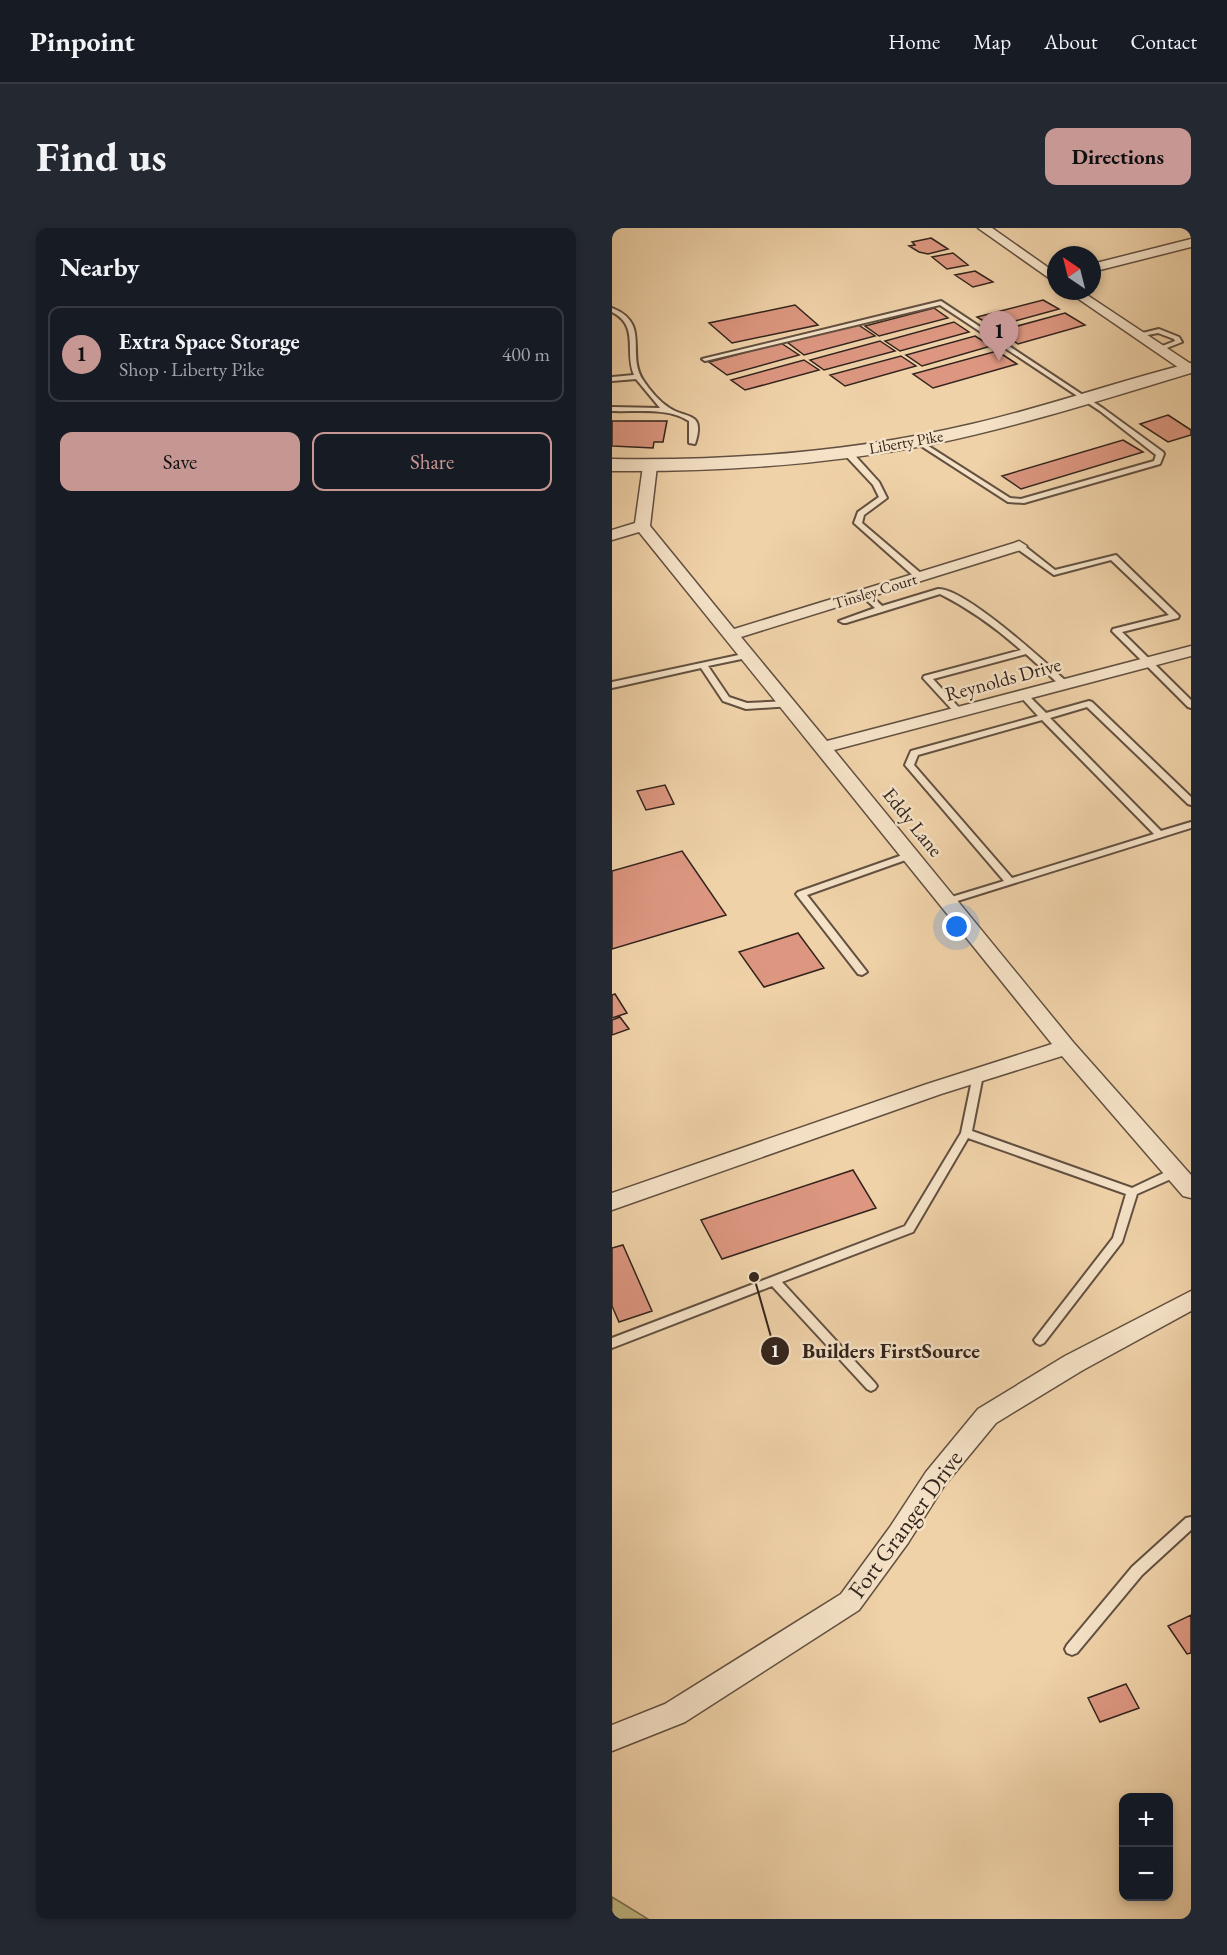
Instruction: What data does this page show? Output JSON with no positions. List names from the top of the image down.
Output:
{
  "streets": {
    "street": [
      "Liberty Pike",
      "Tinsley Court",
      "Reynolds Drive",
      "Eddy Lane",
      "Fort Granger Drive"
    ]
  },
  "crossings": [
    ["Tinsley Court", "Eddy Lane"],
    ["Reynolds Drive", "Eddy Lane"]
  ],
  "places": ["Builders FirstSource"],
  "north": "top left",
  "page": {
    "header": "Pinpoint",
    "nav": [
      "Home",
      "Map",
      "About",
      "Contact"
    ],
    "buttons": [
      "Directions",
      ["Save", "Share"]
    ],
    "title": "Find us",
    "heading": "Nearby",
    "list": [
      {
        "mark": "1",
        "name": "Extra Space Storage",
        "note": "Shop · Liberty Pike",
        "value": "400 m"
      }
    ],
    "pins": "1",
    "map_buttons": ["+", "−"]
  }
}
